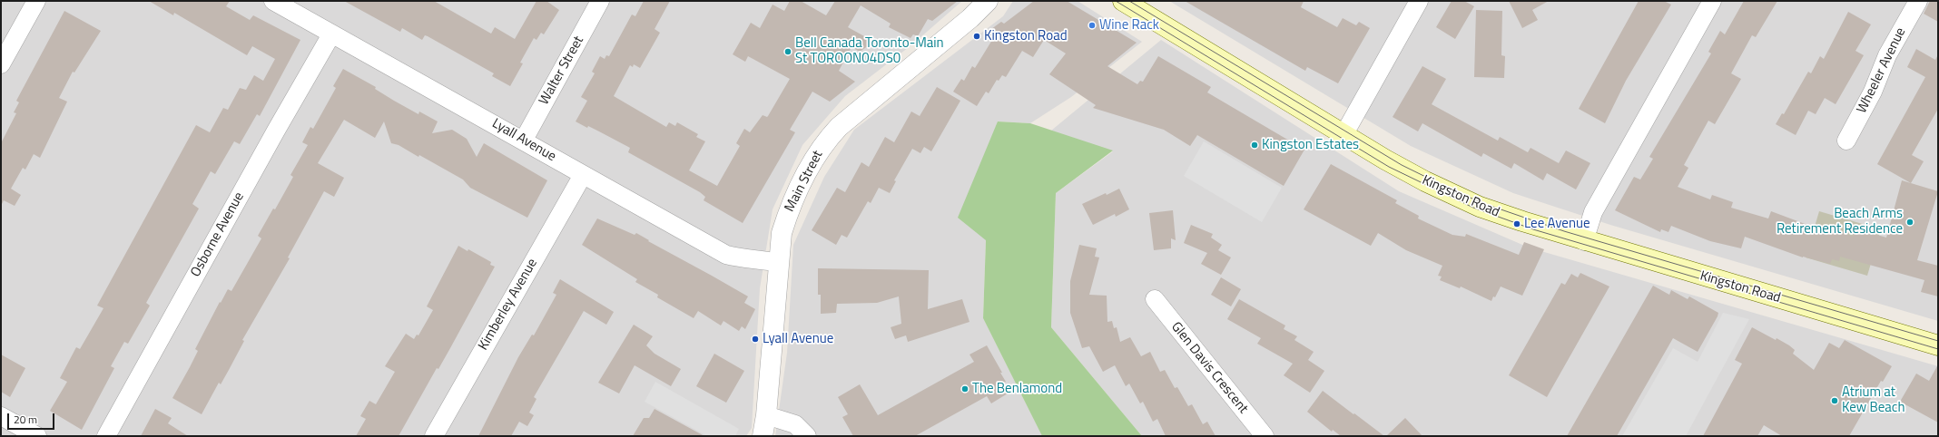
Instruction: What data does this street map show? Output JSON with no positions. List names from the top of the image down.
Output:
{
  "streets": {
    "main road": ["Kingston Road"],
    "street": [
      "Walter Street",
      "Wheeler Avenue",
      "Lyall Avenue",
      "Main Street",
      "Osborne Avenue",
      "Kimberley Avenue",
      "Glen Davis Crescent"
    ]
  },
  "crossings": [
    ["Walter Street", "Lyall Avenue"],
    ["Lyall Avenue", "Main Street"],
    ["Lyall Avenue", "Osborne Avenue"],
    ["Lyall Avenue", "Kimberley Avenue"]
  ],
  "places": [
    "Wine Rack",
    "Kingston Road",
    "Bell Canada Toronto-Main St TOROON04DS0",
    "Kingston Estates",
    "Beach Arms Retirement Residence",
    "Lee Avenue",
    "Lyall Avenue",
    "The Benlamond",
    "Atrium at Kew Beach"
  ],
  "scale_bar": "20 m"
}
